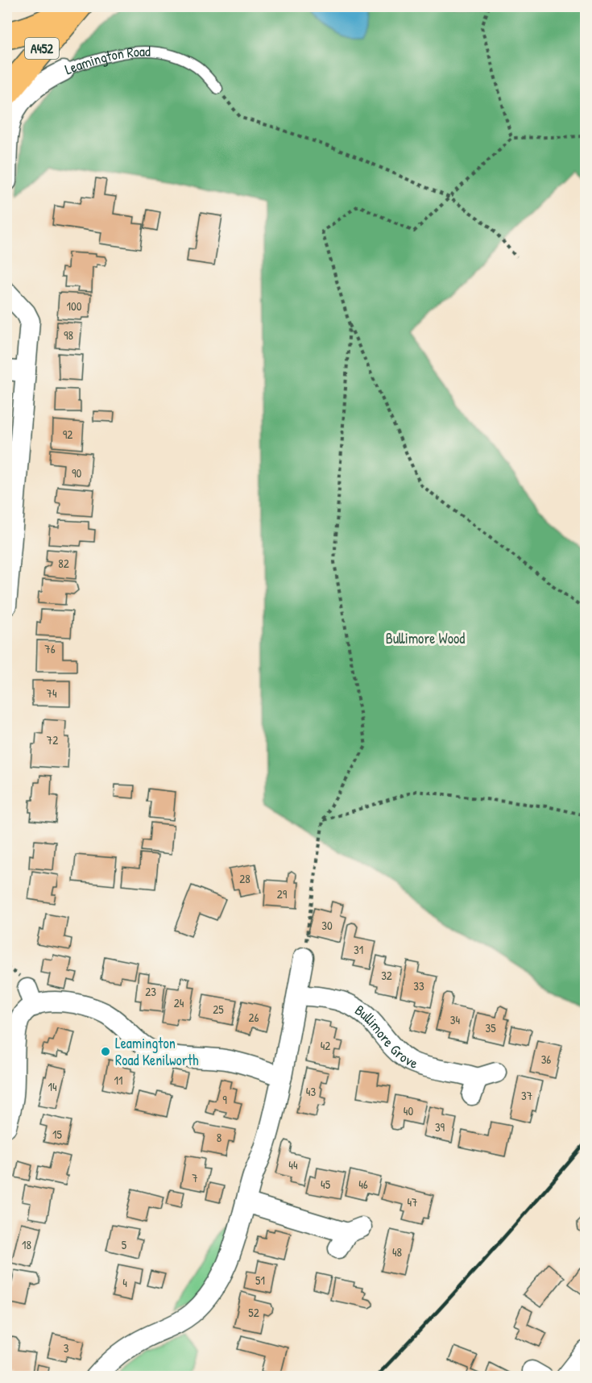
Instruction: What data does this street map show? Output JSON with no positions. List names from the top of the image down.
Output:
{
  "streets": {
    "main road": ["A452"],
    "street": ["Leamington Road", "Bullimore Grove"]
  },
  "parks": ["Bullimore Wood"],
  "places": ["Leamington Road Kenilworth"],
  "house_numbers": [
    "100",
    "98",
    "92",
    "90",
    "82",
    "76",
    "74",
    "72",
    "28",
    "29",
    "30",
    "31",
    "32",
    "33",
    "23",
    "24",
    "25",
    "26",
    "34",
    "35",
    "42",
    "36",
    "11",
    "14",
    "43",
    "37",
    "9",
    "40",
    "39",
    "15",
    "8",
    "44",
    "7",
    "45",
    "46",
    "47",
    "18",
    "5",
    "48",
    "51",
    "4",
    "52",
    "3"
  ]
}
